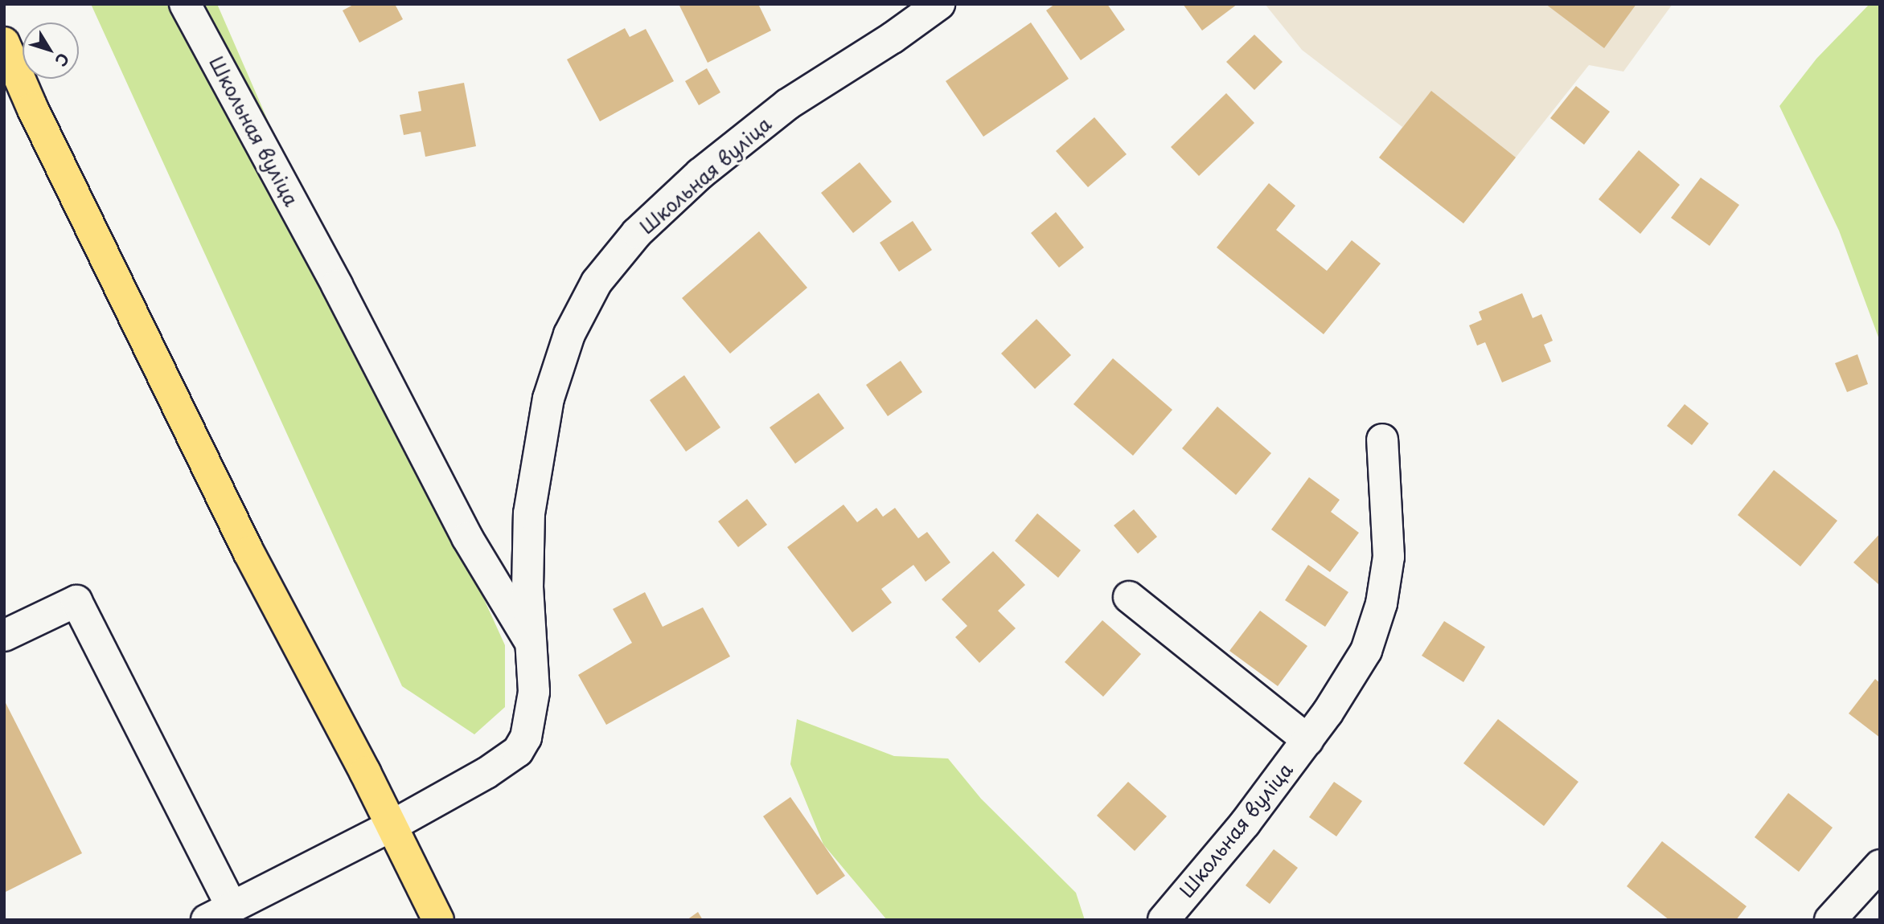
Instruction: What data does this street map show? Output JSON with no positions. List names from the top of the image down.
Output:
{
  "streets": {
    "street": ["Школьная вуліца"]
  },
  "north": "bottom right"
}
